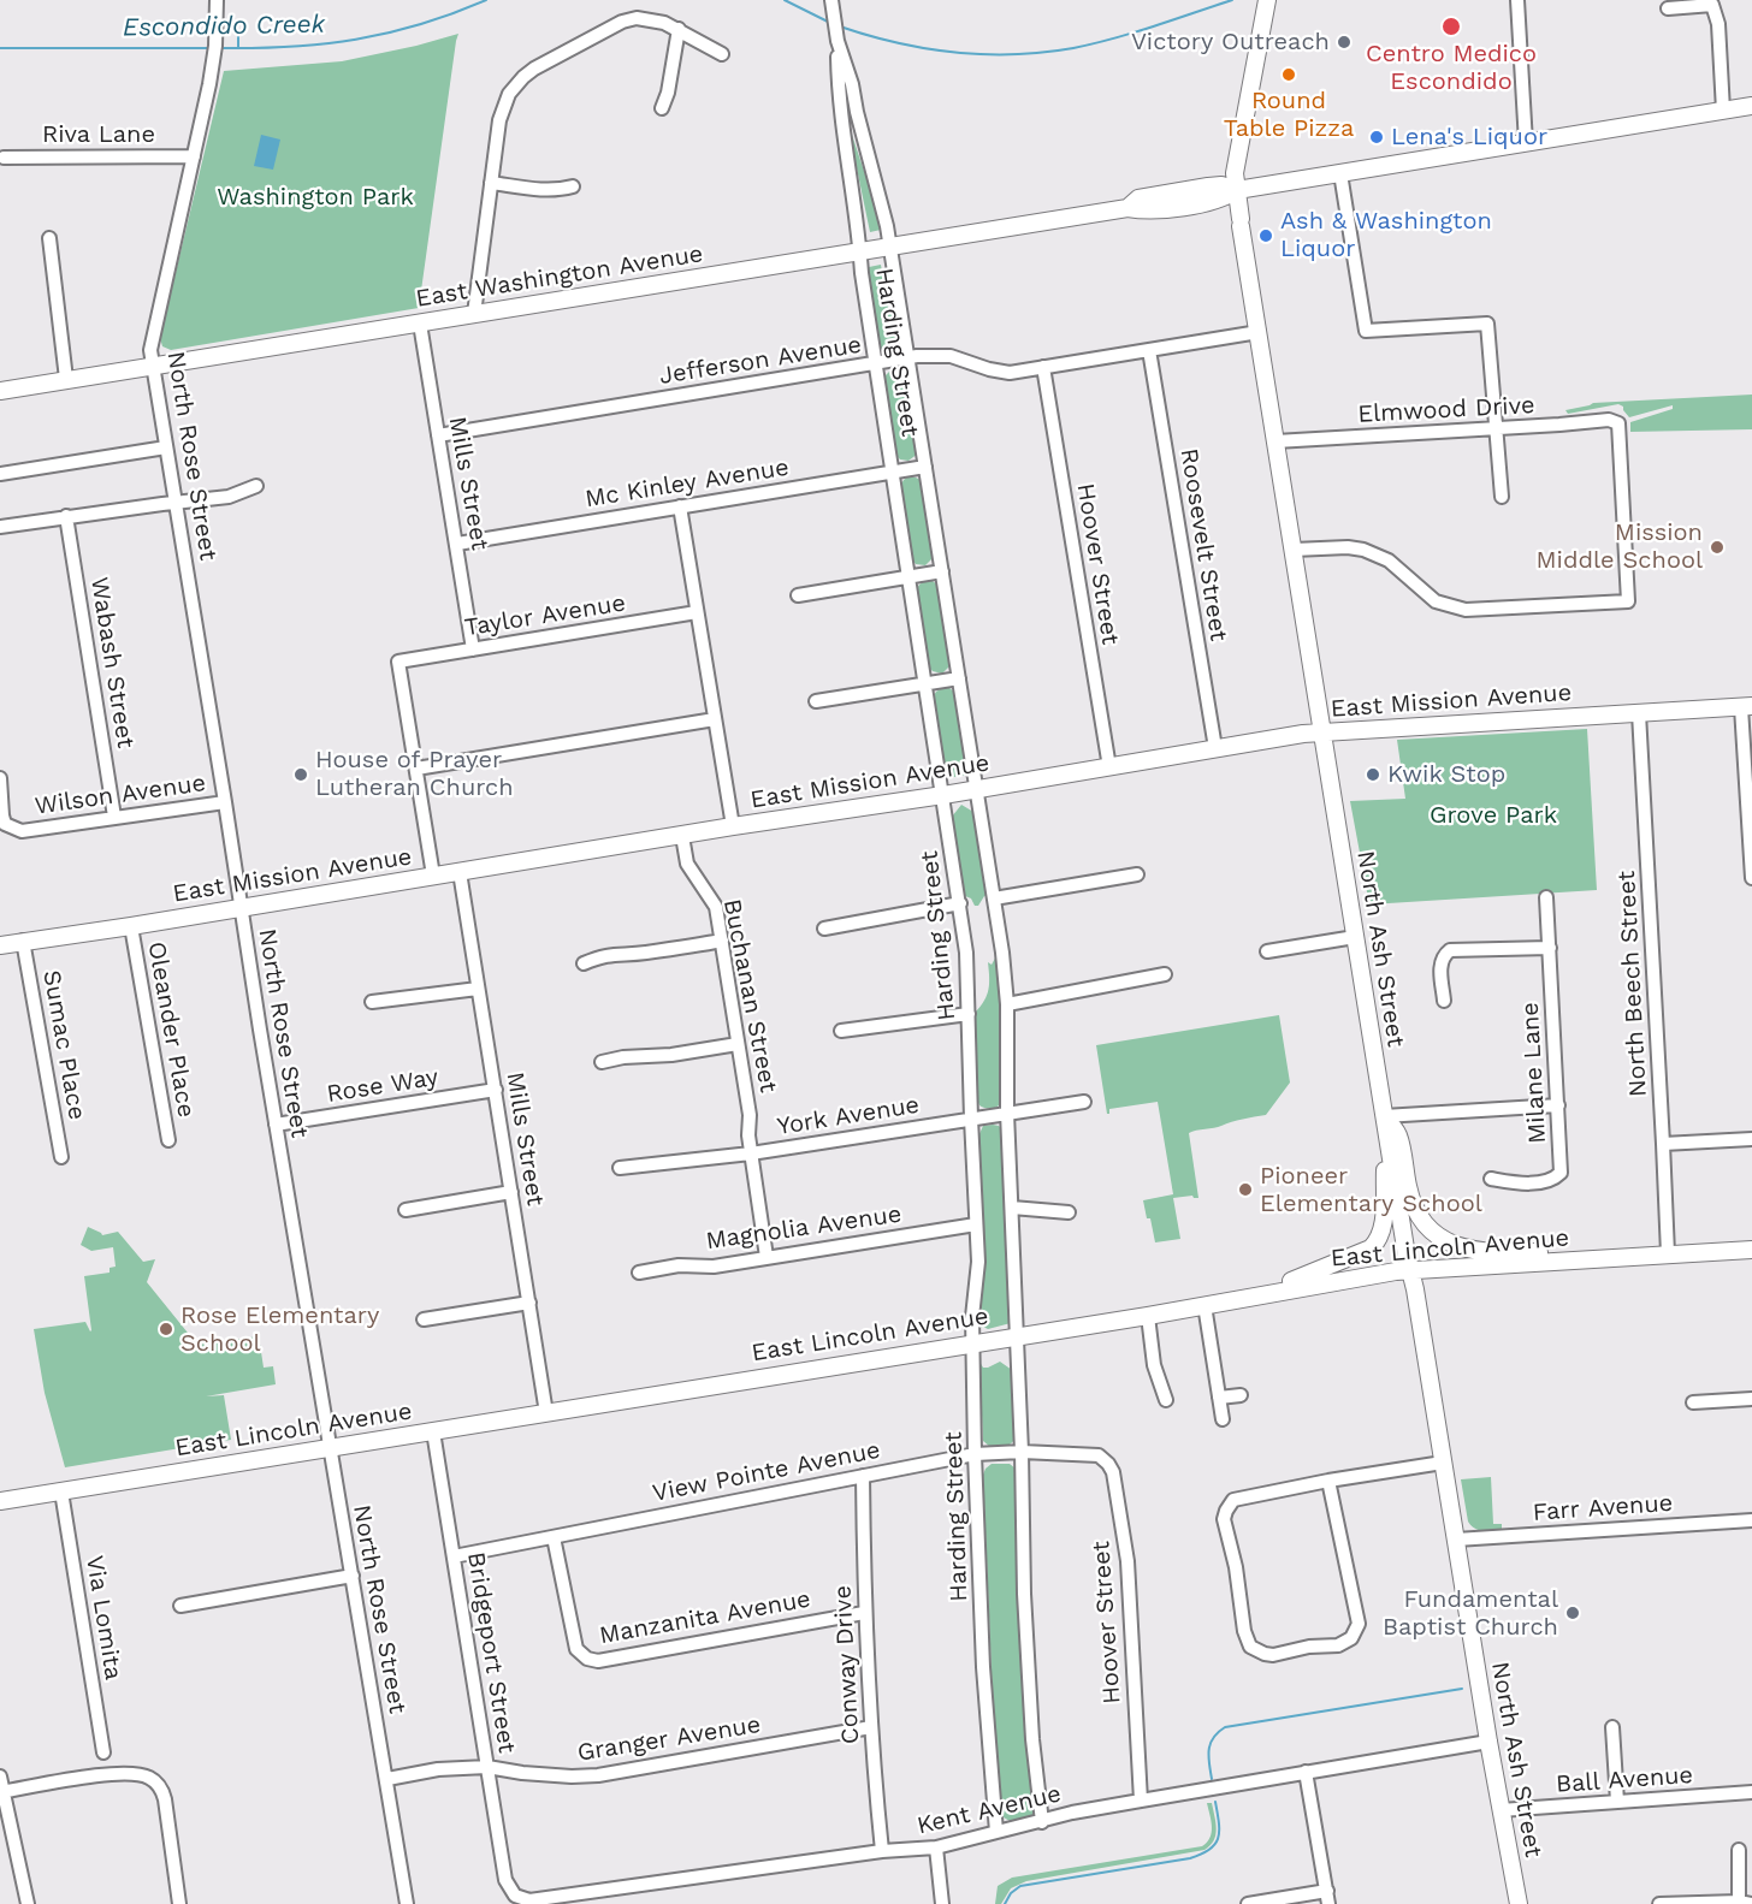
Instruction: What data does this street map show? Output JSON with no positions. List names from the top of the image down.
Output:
{
  "streets": {
    "main road": [
      "East Washington Avenue",
      "East Mission Avenue",
      "North Ash Street",
      "East Lincoln Avenue"
    ],
    "street": [
      "Riva Lane",
      "Harding Street",
      "Jefferson Avenue",
      "Elmwood Drive",
      "North Rose Street",
      "Mills Street",
      "Mc Kinley Avenue",
      "Roosevelt Street",
      "Hoover Street",
      "Taylor Avenue",
      "Wabash Street",
      "Wilson Avenue",
      "North Beech Street",
      "Buchanan Street",
      "Oleander Place",
      "Sumac Place",
      "Milane Lane",
      "Rose Way",
      "York Avenue",
      "Magnolia Avenue",
      "View Pointe Avenue",
      "Farr Avenue",
      "Via Lomita",
      "Manzanita Avenue",
      "Bridgeport Street",
      "Conway Drive",
      "Granger Avenue",
      "Ball Avenue",
      "Kent Avenue"
    ]
  },
  "crossings": [
    ["Riva Lane", "North Rose Street"],
    ["East Washington Avenue", "Harding Street"],
    ["East Washington Avenue", "North Rose Street"],
    ["East Washington Avenue", "Mills Street"],
    ["East Washington Avenue", "North Ash Street"],
    ["Harding Street", "Jefferson Avenue"],
    ["Harding Street", "Mc Kinley Avenue"],
    ["Harding Street", "East Mission Avenue"],
    ["Harding Street", "York Avenue"],
    ["Harding Street", "Magnolia Avenue"],
    ["Harding Street", "East Lincoln Avenue"],
    ["Harding Street", "View Pointe Avenue"],
    ["Harding Street", "Kent Avenue"],
    ["Jefferson Avenue", "Mills Street"],
    ["Jefferson Avenue", "Roosevelt Street"],
    ["Jefferson Avenue", "Hoover Street"],
    ["Jefferson Avenue", "North Ash Street"],
    ["Elmwood Drive", "North Ash Street"],
    ["North Rose Street", "East Mission Avenue"],
    ["North Rose Street", "Wilson Avenue"],
    ["North Rose Street", "Rose Way"],
    ["North Rose Street", "East Lincoln Avenue"],
    ["North Rose Street", "Granger Avenue"],
    ["Mills Street", "Mc Kinley Avenue"],
    ["Mills Street", "Taylor Avenue"],
    ["Mills Street", "East Mission Avenue"],
    ["Mills Street", "Rose Way"],
    ["Mills Street", "East Lincoln Avenue"],
    ["Roosevelt Street", "East Mission Avenue"],
    ["Hoover Street", "East Mission Avenue"],
    ["Hoover Street", "View Pointe Avenue"],
    ["Hoover Street", "Kent Avenue"],
    ["Wabash Street", "Wilson Avenue"],
    ["East Mission Avenue", "North Ash Street"],
    ["East Mission Avenue", "North Beech Street"],
    ["East Mission Avenue", "Buchanan Street"],
    ["East Mission Avenue", "Oleander Place"],
    ["East Mission Avenue", "Sumac Place"],
    ["North Ash Street", "East Lincoln Avenue"],
    ["North Ash Street", "Farr Avenue"],
    ["North Ash Street", "Ball Avenue"],
    ["North Ash Street", "Kent Avenue"],
    ["North Beech Street", "East Lincoln Avenue"],
    ["Buchanan Street", "York Avenue"],
    ["Buchanan Street", "Magnolia Avenue"],
    ["East Lincoln Avenue", "Via Lomita"],
    ["East Lincoln Avenue", "Bridgeport Street"],
    ["View Pointe Avenue", "Manzanita Avenue"],
    ["View Pointe Avenue", "Bridgeport Street"],
    ["View Pointe Avenue", "Conway Drive"],
    ["Manzanita Avenue", "Conway Drive"],
    ["Bridgeport Street", "Granger Avenue"],
    ["Bridgeport Street", "Kent Avenue"],
    ["Conway Drive", "Granger Avenue"],
    ["Conway Drive", "Kent Avenue"]
  ],
  "water": ["Escondido Creek"],
  "parks": ["Washington Park", "Grove Park"],
  "places": [
    "Centro Medico Escondido",
    "Victory Outreach",
    "Round Table Pizza",
    "Lena's Liquor",
    "Ash & Washington Liquor",
    "Mission Middle School",
    "House of Prayer Lutheran Church",
    "Kwik Stop",
    "Pioneer Elementary School",
    "Rose Elementary School",
    "Fundamental Baptist Church"
  ]
}
